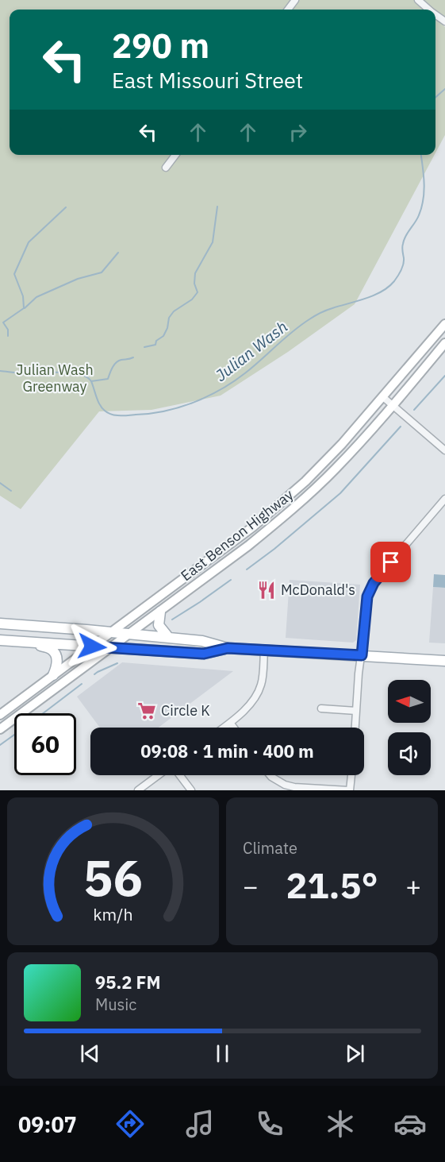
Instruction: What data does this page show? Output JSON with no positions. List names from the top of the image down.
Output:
{
  "streets": {
    "main road": ["East Benson Highway"]
  },
  "water": ["Julian Wash"],
  "parks": ["Julian Wash Greenway"],
  "places": {
    "restaurant": ["McDonald's"],
    "supermarket": ["Circle K"]
  },
  "north": "left",
  "page": {
    "turn": ["290 m", "East Missouri Street"],
    "limit": "60",
    "trip": "09:08 · 1 min · 400 m",
    "tile": "Climate",
    "heat": ["−", "21.5°", "+"],
    "song": ["95.2 FM", "Music"],
    "tabs": "09:07",
    "gauge": ["56", "km/h"]
  }
}
